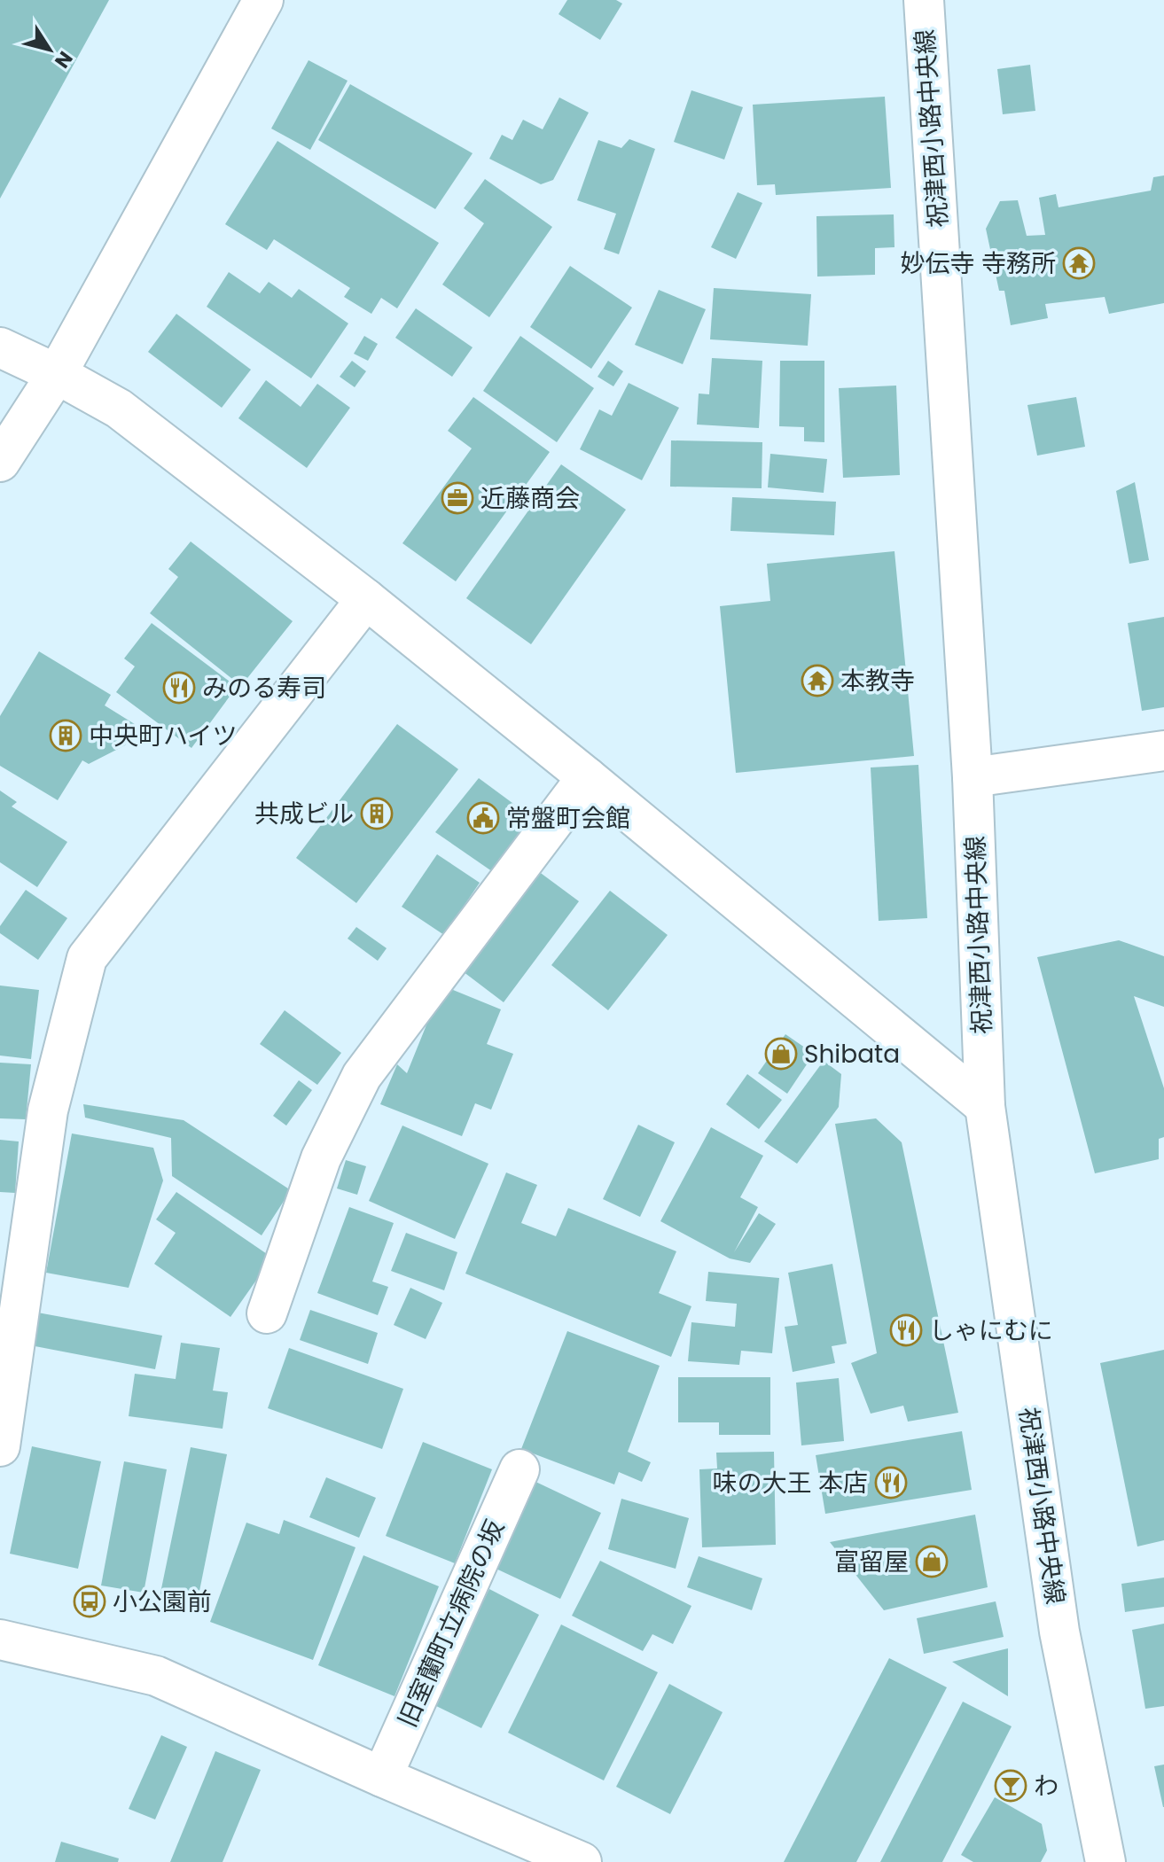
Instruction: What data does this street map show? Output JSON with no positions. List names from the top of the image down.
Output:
{
  "streets": {
    "street": ["祝津西小路中央線", "旧室蘭町立病院の坂"]
  },
  "places": {
    "temple": ["妙伝寺 寺務所", "本教寺"],
    "office": ["近藤商会"],
    "restaurant": ["みのる寿司", "しゃにむに", "味の大王 本店"],
    "building": ["中央町ハイツ", "共成ビル"],
    "public building": ["常盤町会館"],
    "shop": ["Shibata", "富留屋"],
    "bus stop": ["小公園前"],
    "bar": ["わ"]
  },
  "north": "bottom right"
}
